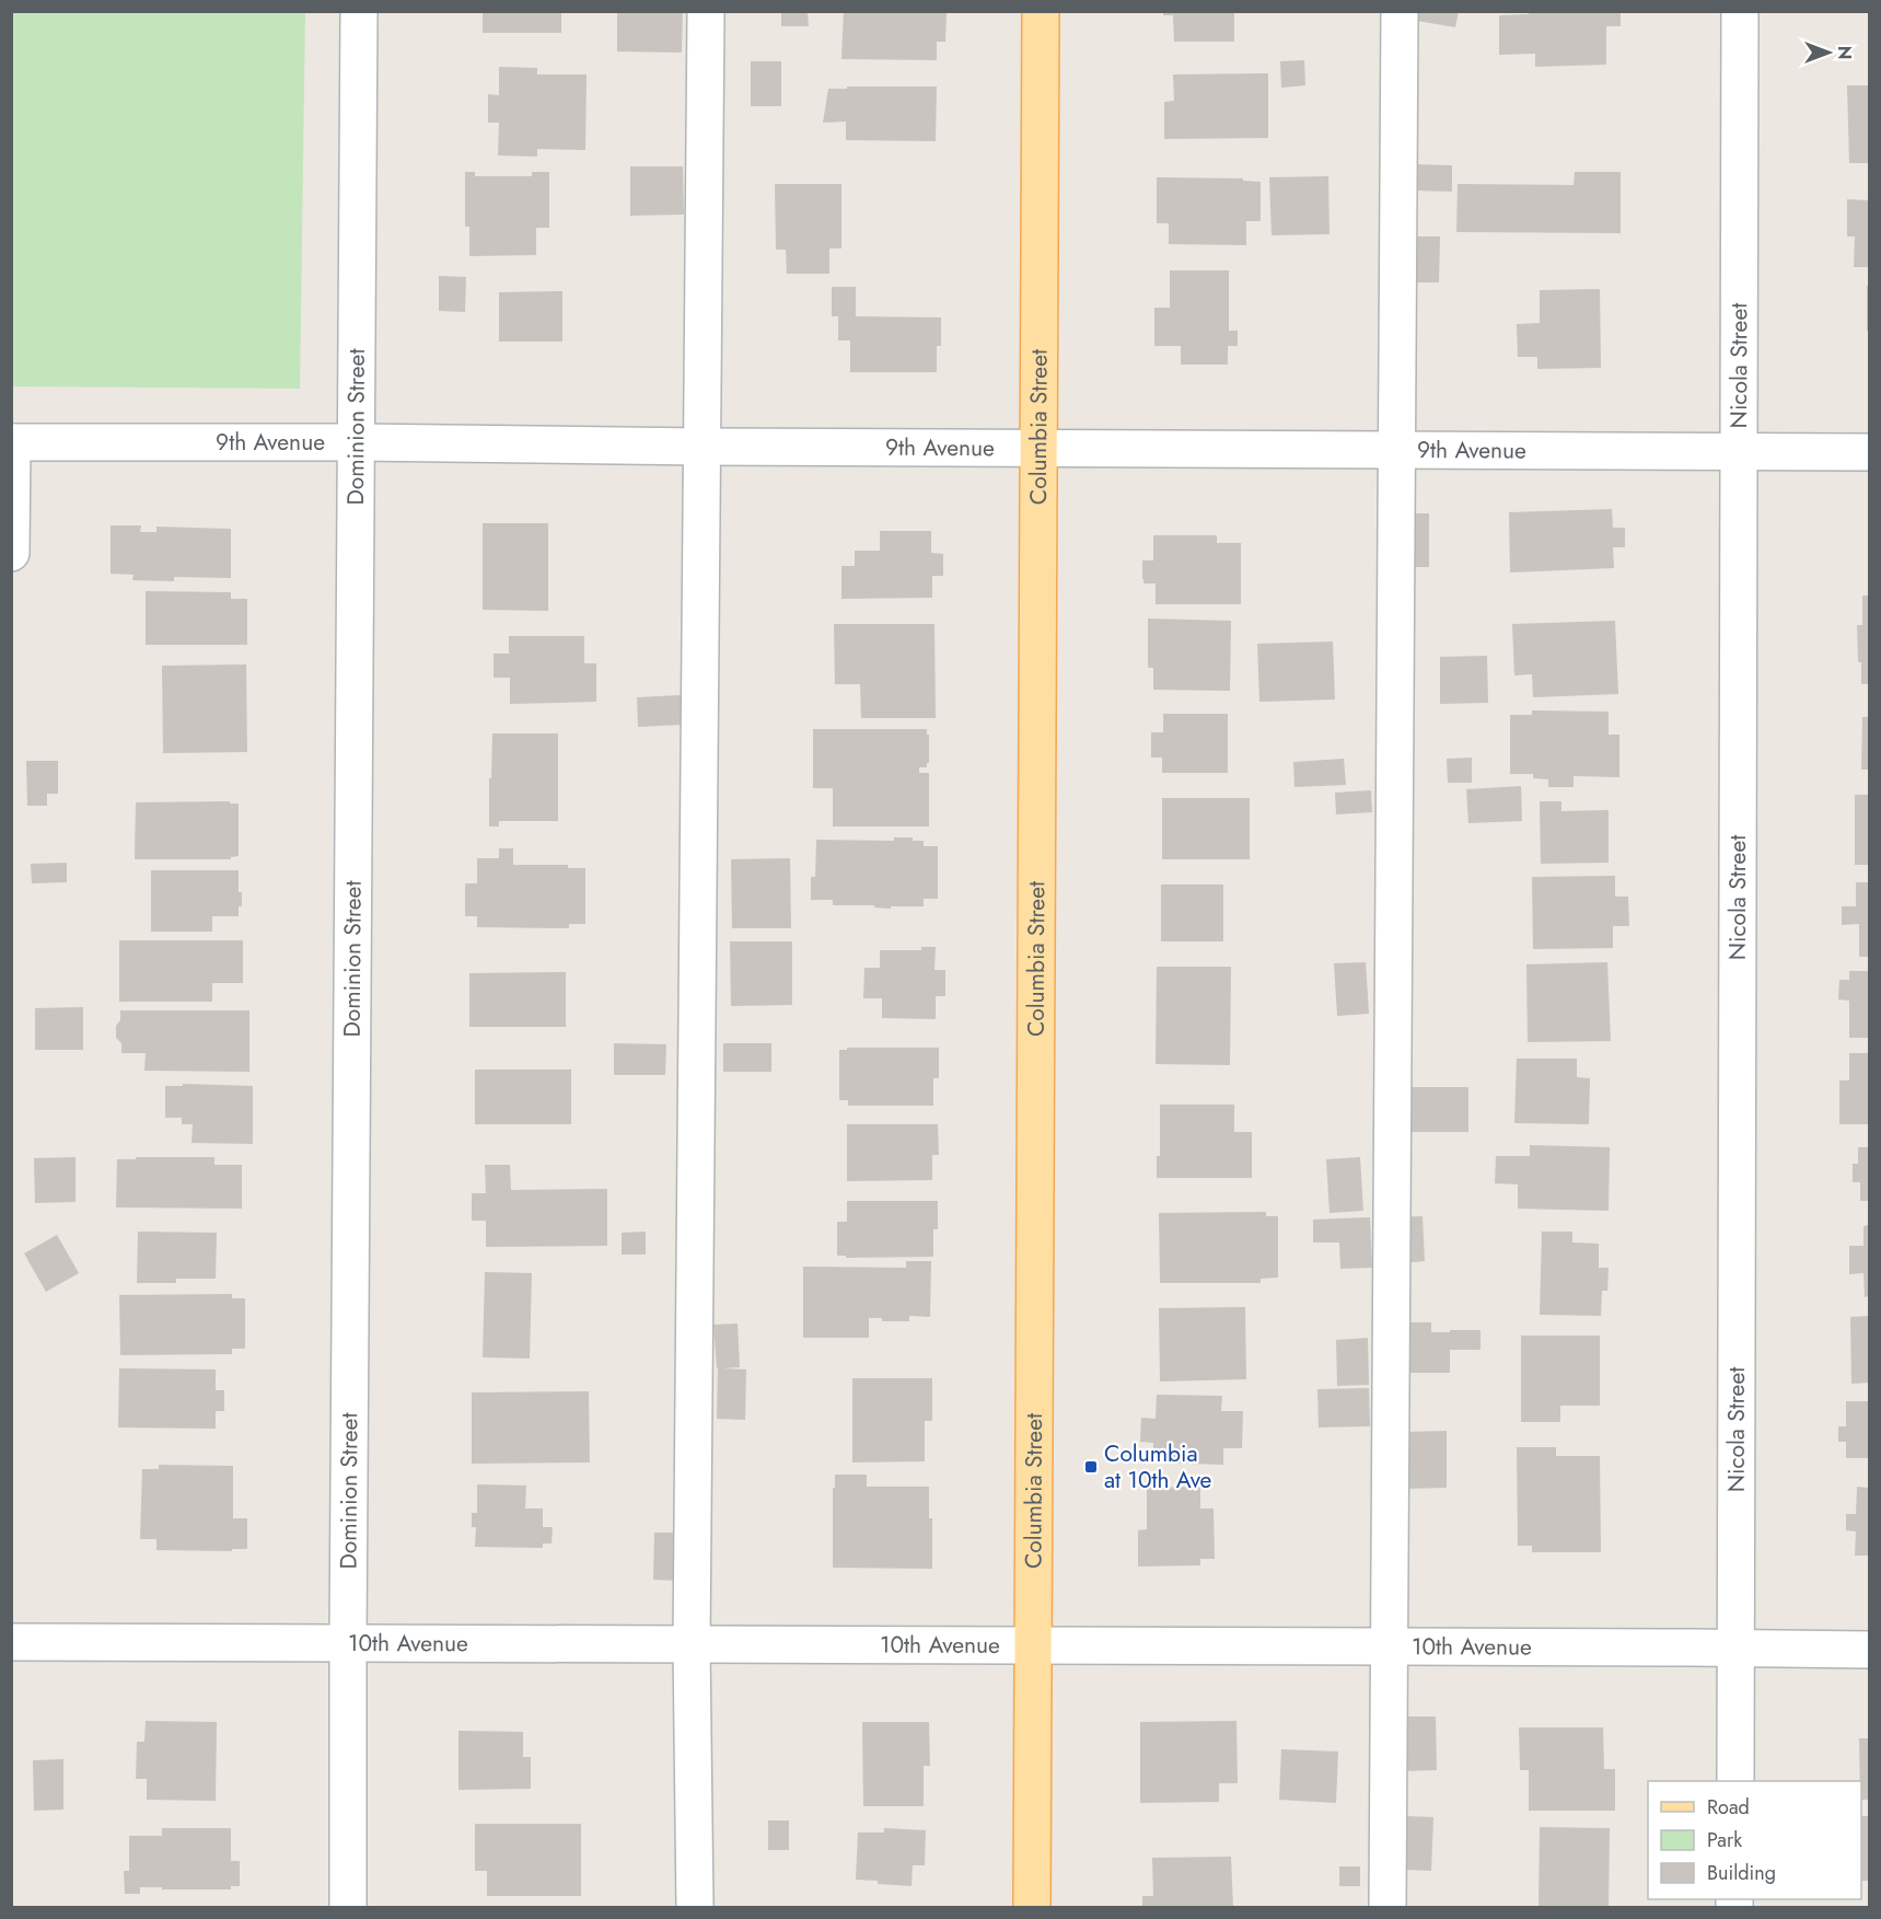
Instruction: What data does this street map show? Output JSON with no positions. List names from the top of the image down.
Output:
{
  "streets": {
    "main road": ["Columbia Street"],
    "street": [
      "Nicola Street",
      "Dominion Street",
      "9th Avenue",
      "10th Avenue"
    ]
  },
  "crossings": [
    ["Nicola Street", "9th Avenue"],
    ["Nicola Street", "10th Avenue"],
    ["Dominion Street", "9th Avenue"],
    ["Dominion Street", "10th Avenue"],
    ["Columbia Street", "9th Avenue"],
    ["Columbia Street", "10th Avenue"]
  ],
  "places": {
    "transit": ["Columbia at 10th Ave"]
  },
  "legend": ["Road", "Park", "Building"],
  "north": "right"
}
